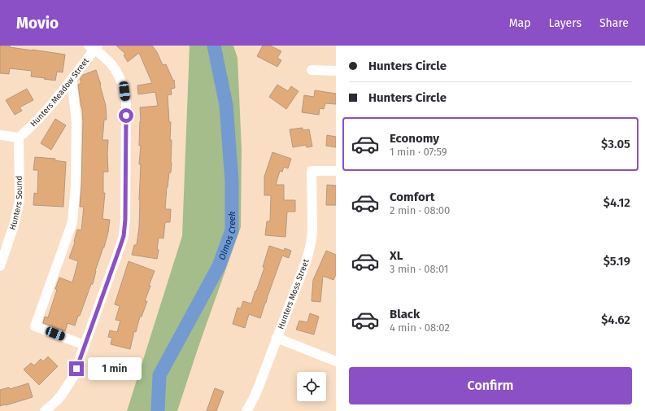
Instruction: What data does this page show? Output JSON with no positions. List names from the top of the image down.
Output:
{
  "streets": {
    "street": ["Hunters Meadow Street", "Hunters Sound", "Hunters Moss Street"]
  },
  "crossings": [
    ["Hunters Meadow Street", "Hunters Sound"]
  ],
  "water": ["Olmos Creek"],
  "page": {
    "header": "Movio",
    "nav": ["Map", "Layers", "Share"],
    "banner": ["Hunters Circle", "Hunters Circle"],
    "list": [
      {
        "name": "Economy",
        "note": "1 min · 07:59",
        "value": "$3.05"
      },
      {
        "name": "Comfort",
        "note": "2 min · 08:00",
        "value": "$4.12"
      },
      {
        "name": "XL",
        "note": "3 min · 08:01",
        "value": "$5.19"
      },
      {
        "name": "Black",
        "note": "4 min · 08:02",
        "value": "$4.62"
      }
    ],
    "bubble": "1 min",
    "buttons": "Confirm"
  }
}
